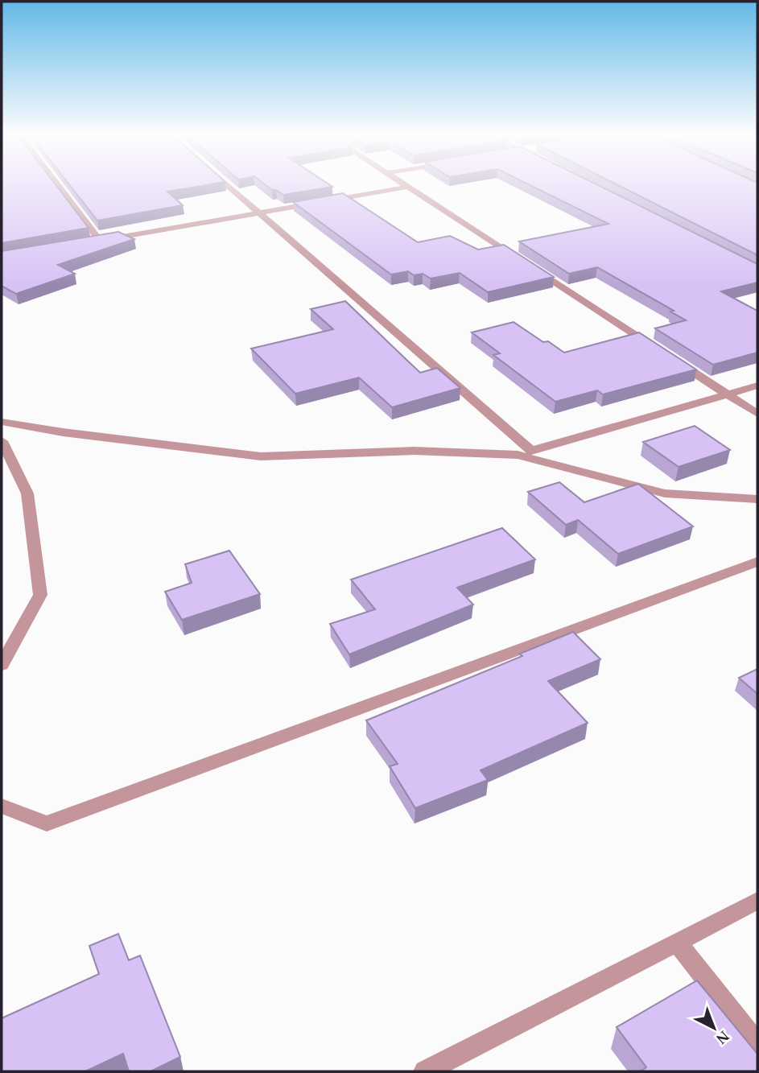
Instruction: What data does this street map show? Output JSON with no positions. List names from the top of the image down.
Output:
{
  "north": "bottom right"
}
